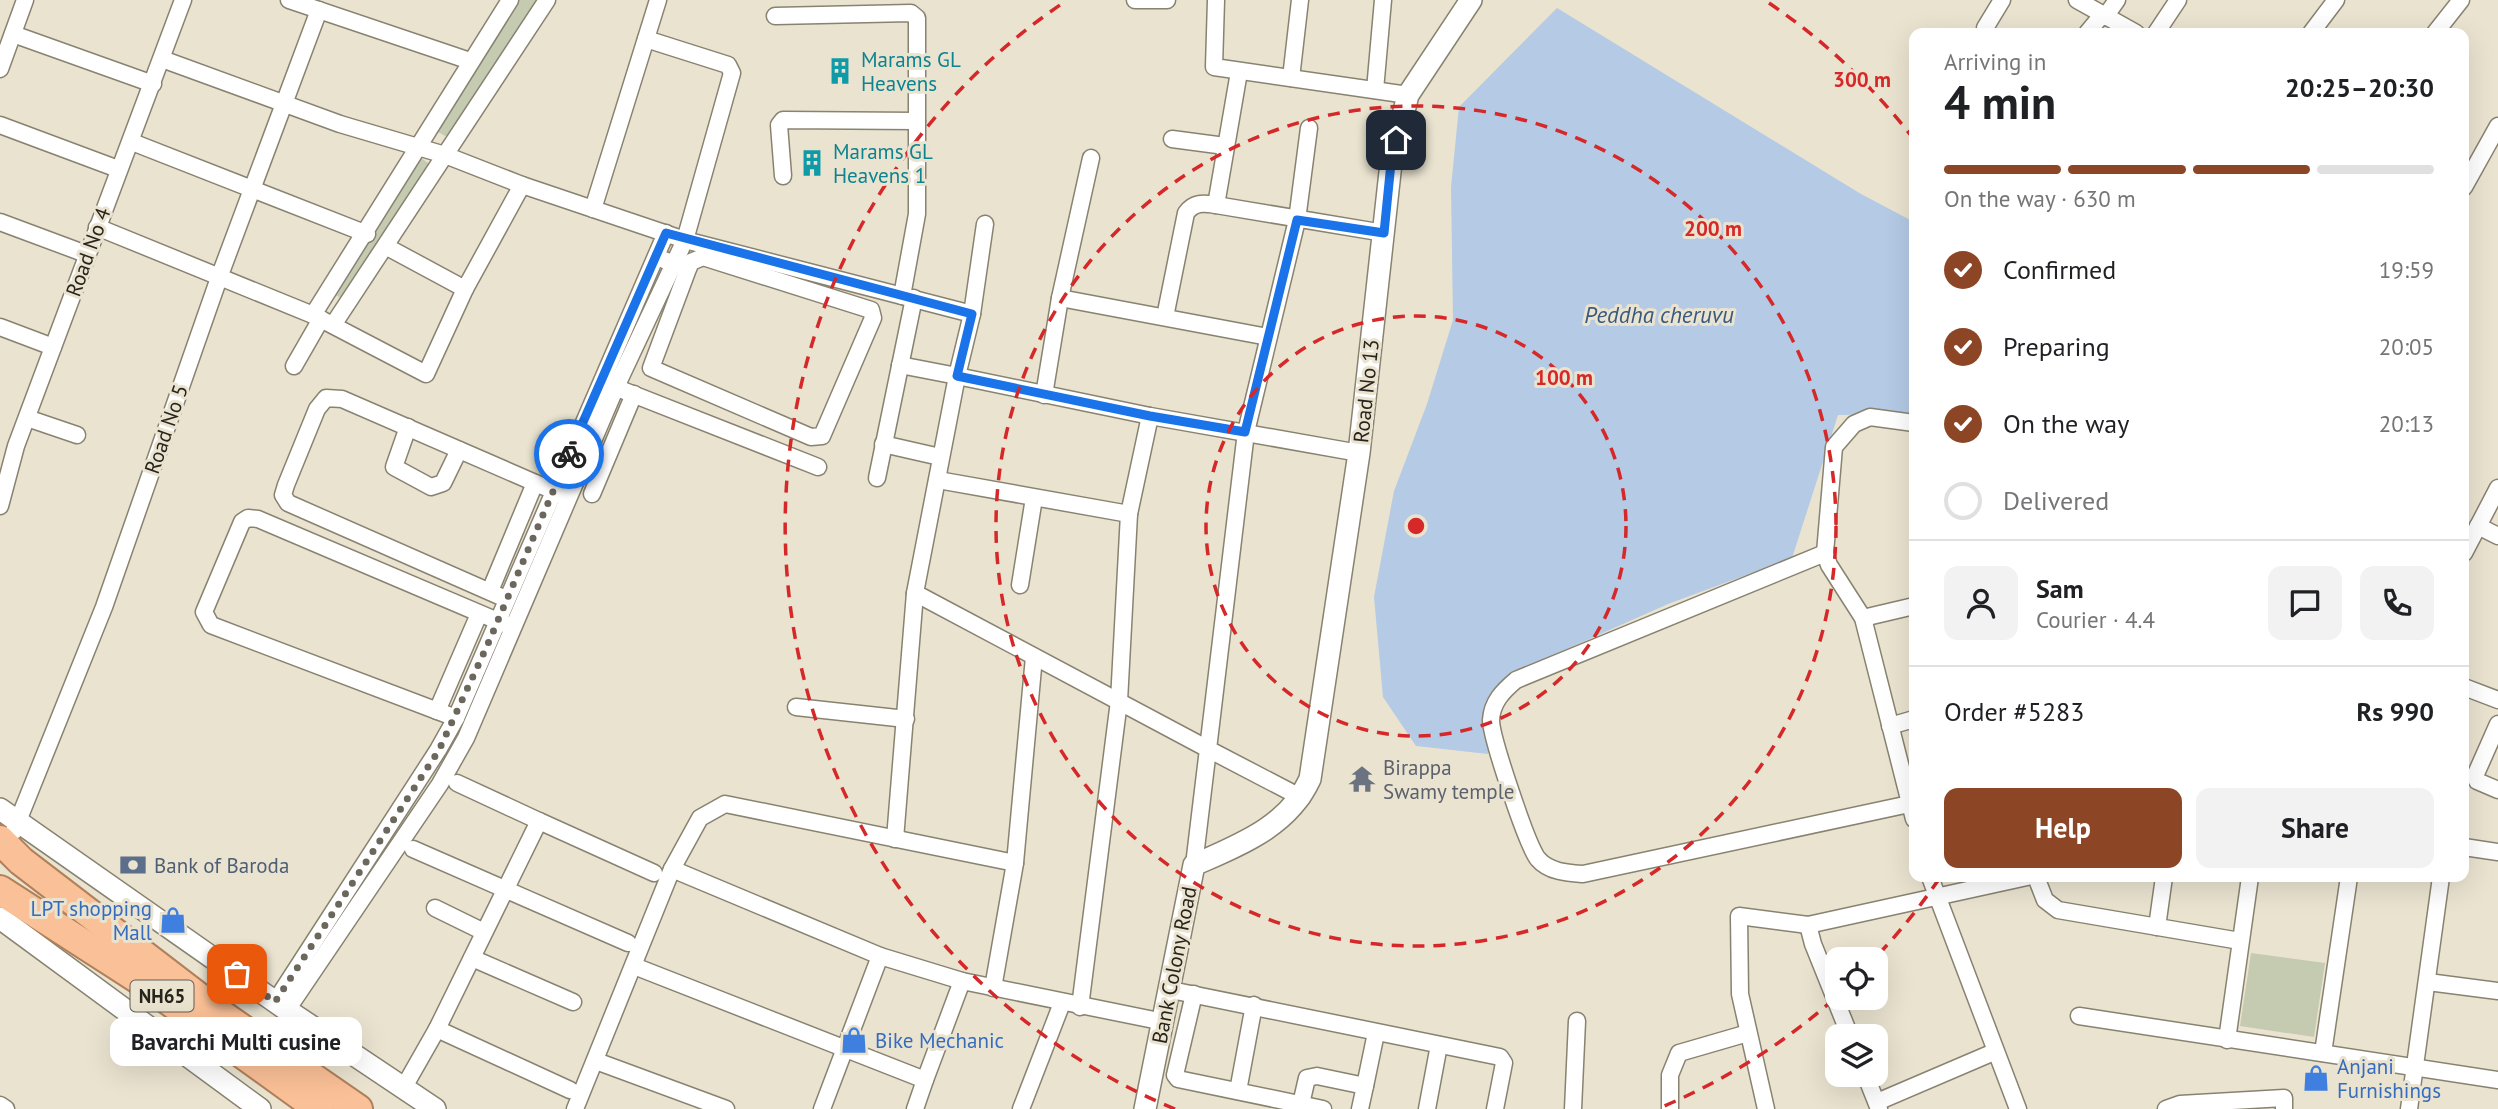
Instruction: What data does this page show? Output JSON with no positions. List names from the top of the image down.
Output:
{
  "streets": {
    "highway": ["NH65"],
    "street": [
      "Road No 4",
      "Road No 13",
      "Road No 5",
      "Bank Colony Road"
    ]
  },
  "crossings": [
    ["Road No 13", "Bank Colony Road"],
    ["Road No 5", "NH65"]
  ],
  "water": ["Peddha cheruvu"],
  "places": {
    "building": ["Marams GL Heavens", "Marams GL Heavens 1"],
    "temple": ["Birappa Swamy temple"],
    "bank": ["Bank of Baroda"],
    "shop": ["LPT shopping Mall", "Bike Mechanic", "Anjani Furnishings"],
    "other": ["Bavarchi Multi cusine"]
  },
  "page": {
    "heading": ["4 min", "Arriving in", "20:25–20:30"],
    "panel": [
      "Sam",
      "Courier · 4.4",
      "Order #5283",
      "Rs 990"
    ],
    "bar": "On the way · 630 m",
    "list": [
      ["Confirmed", "19:59"],
      ["Preparing", "20:05"],
      ["On the way", "20:13"],
      "Delivered"
    ],
    "buttons": ["Help", "Share"],
    "bubble": "Bavarchi Multi cusine"
  },
  "rings": ["300 m", "200 m", "100 m"]
}
